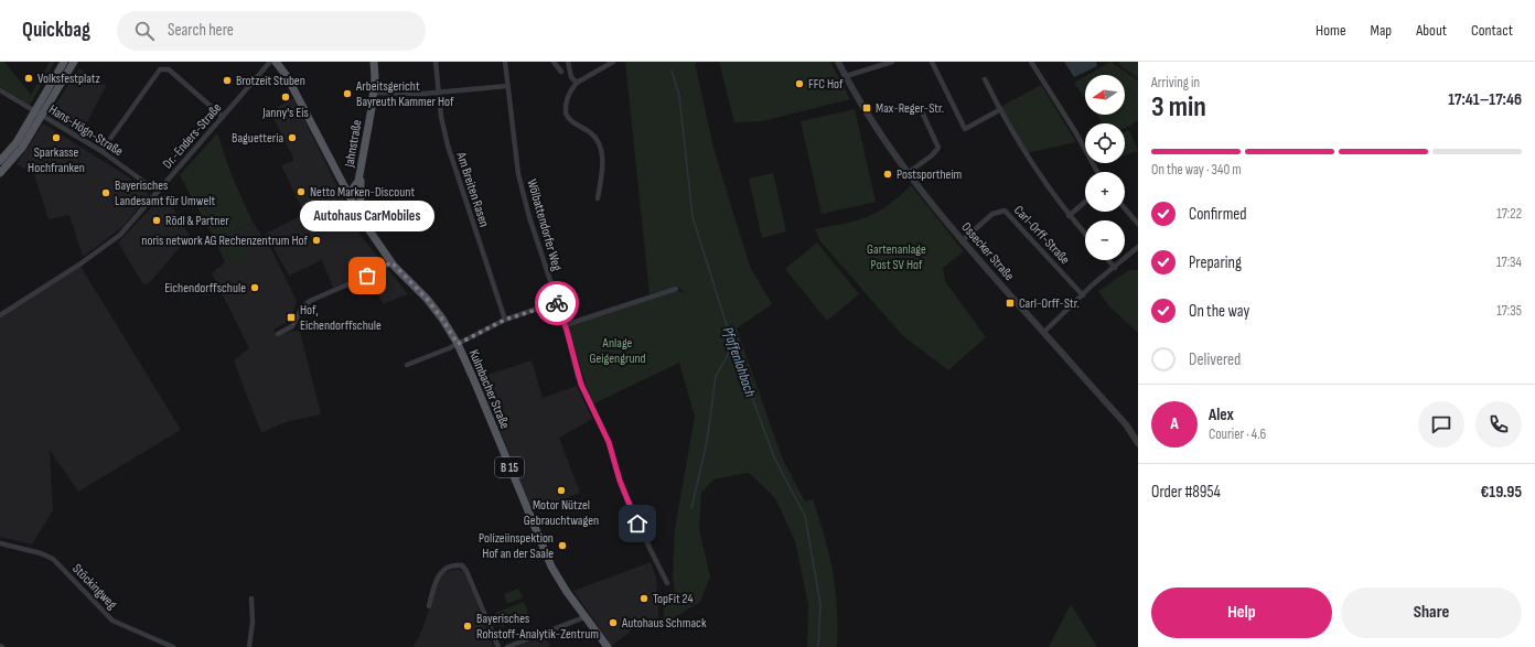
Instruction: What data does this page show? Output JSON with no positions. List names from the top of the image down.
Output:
{
  "streets": {
    "main road": ["Jahnstraße", "Kulmbacher Straße", "B 15"],
    "street": [
      "Hans-Högn-Straße",
      "Dr.-Enders-Straße",
      "Am Breiten Rasen",
      "Wölbattendorfer Weg",
      "Carl-Orff-Straße",
      "Ossecker Straße",
      "Stöckingweg"
    ]
  },
  "crossings": [
    ["Hans-Högn-Straße", "Dr.-Enders-Straße"],
    ["Jahnstraße", "Kulmbacher Straße"],
    ["Jahnstraße", "B 15"],
    ["Carl-Orff-Straße", "Ossecker Straße"],
    ["Kulmbacher Straße", "B 15"]
  ],
  "water": ["Pfaffenlohbach"],
  "parks": ["Gartenanlage Post SV Hof", "Anlage Geigengrund"],
  "places": {
    "other": [
      "Volksfestplatz",
      "Brotzeit Stuben",
      "FFC Hof",
      "Arbeitsgericht Bayreuth Kammer Hof",
      "Janny's Eis",
      "Sparkasse Hochfranken",
      "Baguetteria",
      "Postsportheim",
      "Netto Marken-Discount",
      "Bayerisches Landesamt für Umwelt",
      "Rödl & Partner",
      "noris network AG Rechenzentrum Hof",
      "Autohaus CarMobiles",
      "Eichendorffschule",
      "Motor Nützel Gebrauchtwagen",
      "Polizeiinspektion Hof an der Saale",
      "TopFit 24",
      "Autohaus Schmack",
      "Bayerisches Rohstoff-Analytik-Zentrum"
    ],
    "transit": ["Max-Reger-Str.", "Carl-Orff-Str.", "Hof, Eichendorffschule"]
  },
  "north": "left",
  "page": {
    "header": "Quickbag",
    "search": "Search here",
    "nav": [
      "Home",
      "Map",
      "About",
      "Contact"
    ],
    "heading": ["3 min", "Arriving in", "17:41–17:46"],
    "panel": [
      "Alex",
      "Courier · 4.6",
      "Order #8954",
      "€19.95"
    ],
    "map_buttons": ["+", "−"],
    "bar": "On the way · 340 m",
    "list": [
      ["Confirmed", "17:22"],
      ["Preparing", "17:34"],
      ["On the way", "17:35"],
      "Delivered"
    ],
    "bubble": "Autohaus CarMobiles",
    "round": "A",
    "buttons": ["Help", "Share"]
  }
}
